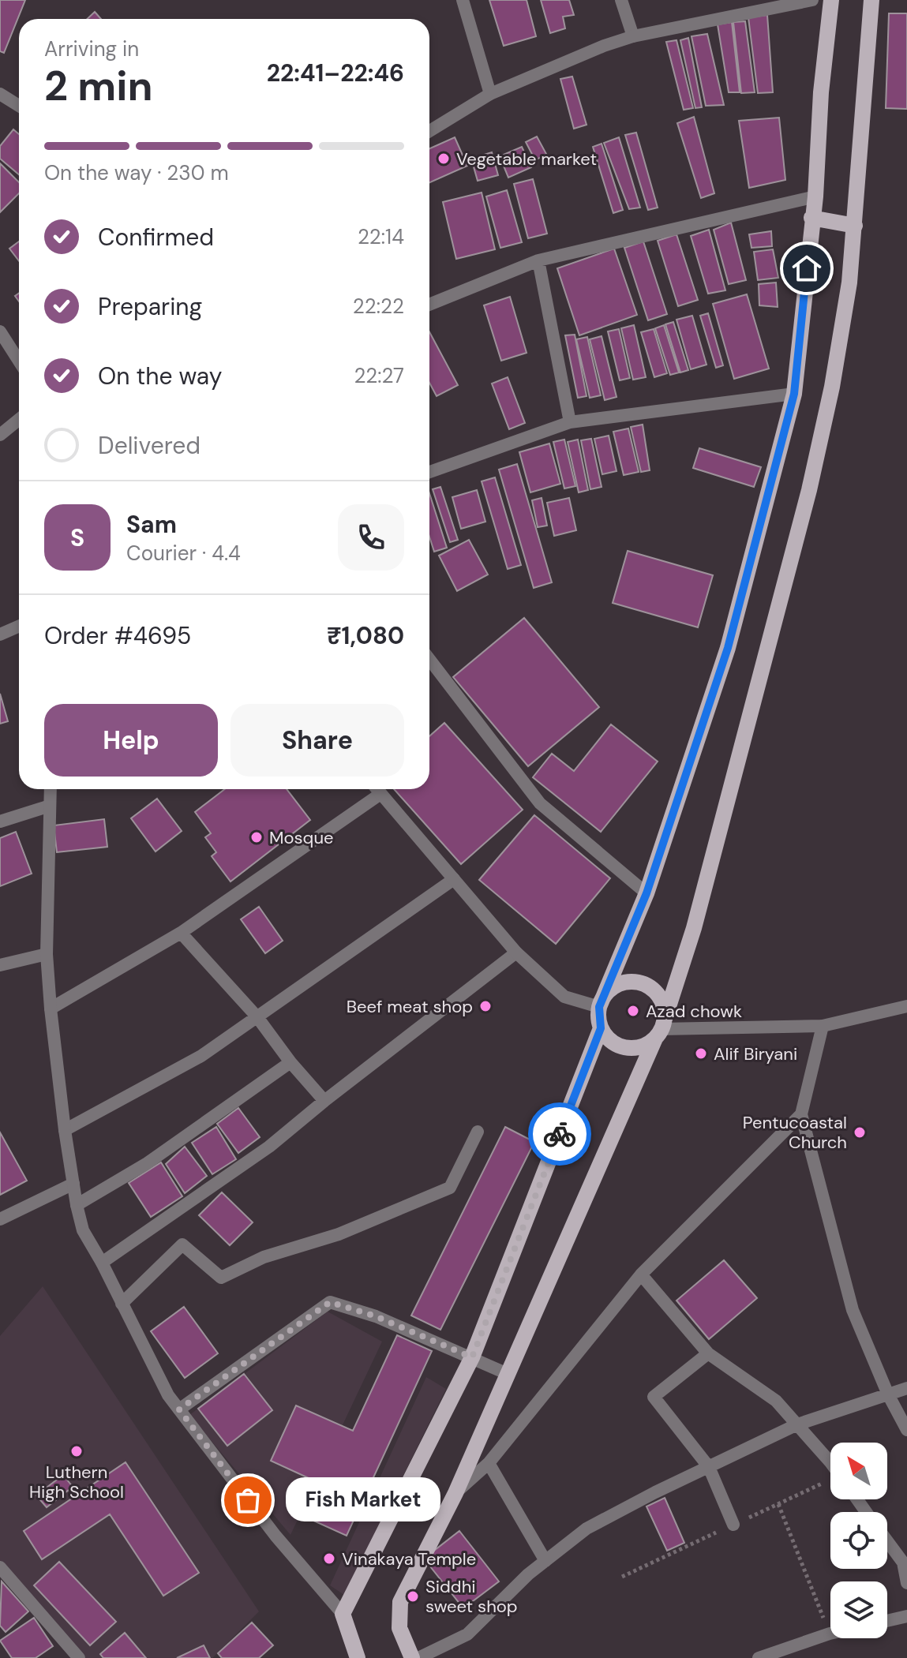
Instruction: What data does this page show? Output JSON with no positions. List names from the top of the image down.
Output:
{
  "places": [
    "Vegetable market",
    "Mosque",
    "Beef meat shop",
    "Azad chowk",
    "Alif Biryani",
    "Pentucoastal Church",
    "Luthern High School",
    "Fish Market",
    "Vinakaya Temple",
    "Siddhi sweet shop"
  ],
  "north": "top left",
  "page": {
    "heading": ["2 min", "Arriving in", "22:41–22:46"],
    "panel": [
      "Sam",
      "Courier · 4.4",
      "Order #4695",
      "₹1,080"
    ],
    "bar": "On the way · 230 m",
    "list": [
      ["Confirmed", "22:14"],
      ["Preparing", "22:22"],
      ["On the way", "22:27"],
      "Delivered"
    ],
    "round": "S",
    "buttons": ["Help", "Share"],
    "bubble": "Fish Market"
  }
}
